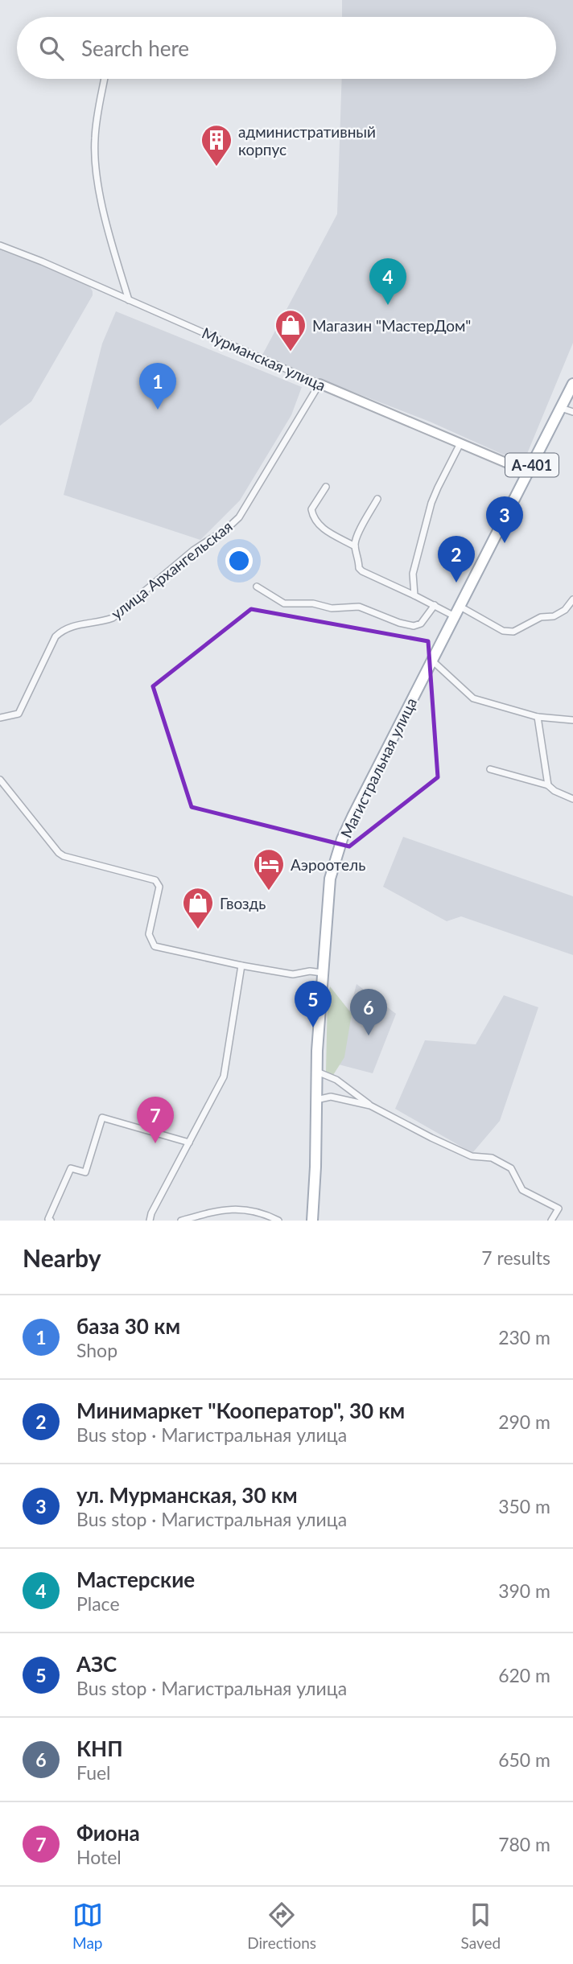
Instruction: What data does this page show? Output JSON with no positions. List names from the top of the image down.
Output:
{
  "streets": {
    "main road": ["А-401", "Магистральная улица"],
    "street": ["Мурманская улица", "улица Архангельская"]
  },
  "crossings": [
    ["Мурманская улица", "улица Архангельская"],
    ["Мурманская улица", "Магистральная улица"]
  ],
  "places": {
    "building": ["административный корпус"],
    "shop": ["Магазин \"МастерДом\"", "Гвоздь"],
    "hotel": ["Аэроотель"]
  },
  "page": {
    "search": "Search here",
    "pins": [
      "4",
      "1",
      "3",
      "2",
      "5",
      "6",
      "7"
    ],
    "heading": ["Nearby", "7 results"],
    "list": [
      {
        "mark": "1",
        "name": "база 30 км",
        "note": "Shop",
        "value": "230 m"
      },
      {
        "mark": "2",
        "name": "Минимаркет \"Кооператор\", 30 км",
        "note": "Bus stop · Магистральная улица",
        "value": "290 m"
      },
      {
        "mark": "3",
        "name": "ул. Мурманская, 30 км",
        "note": "Bus stop · Магистральная улица",
        "value": "350 m"
      },
      {
        "mark": "4",
        "name": "Мастерские",
        "note": "Place",
        "value": "390 m"
      },
      {
        "mark": "5",
        "name": "АЗС",
        "note": "Bus stop · Магистральная улица",
        "value": "620 m"
      },
      {
        "mark": "6",
        "name": "КНП",
        "note": "Fuel",
        "value": "650 m"
      },
      {
        "mark": "7",
        "name": "Фиона",
        "note": "Hotel",
        "value": "780 m"
      }
    ],
    "nav": ["Map", "Directions", "Saved"]
  }
}
